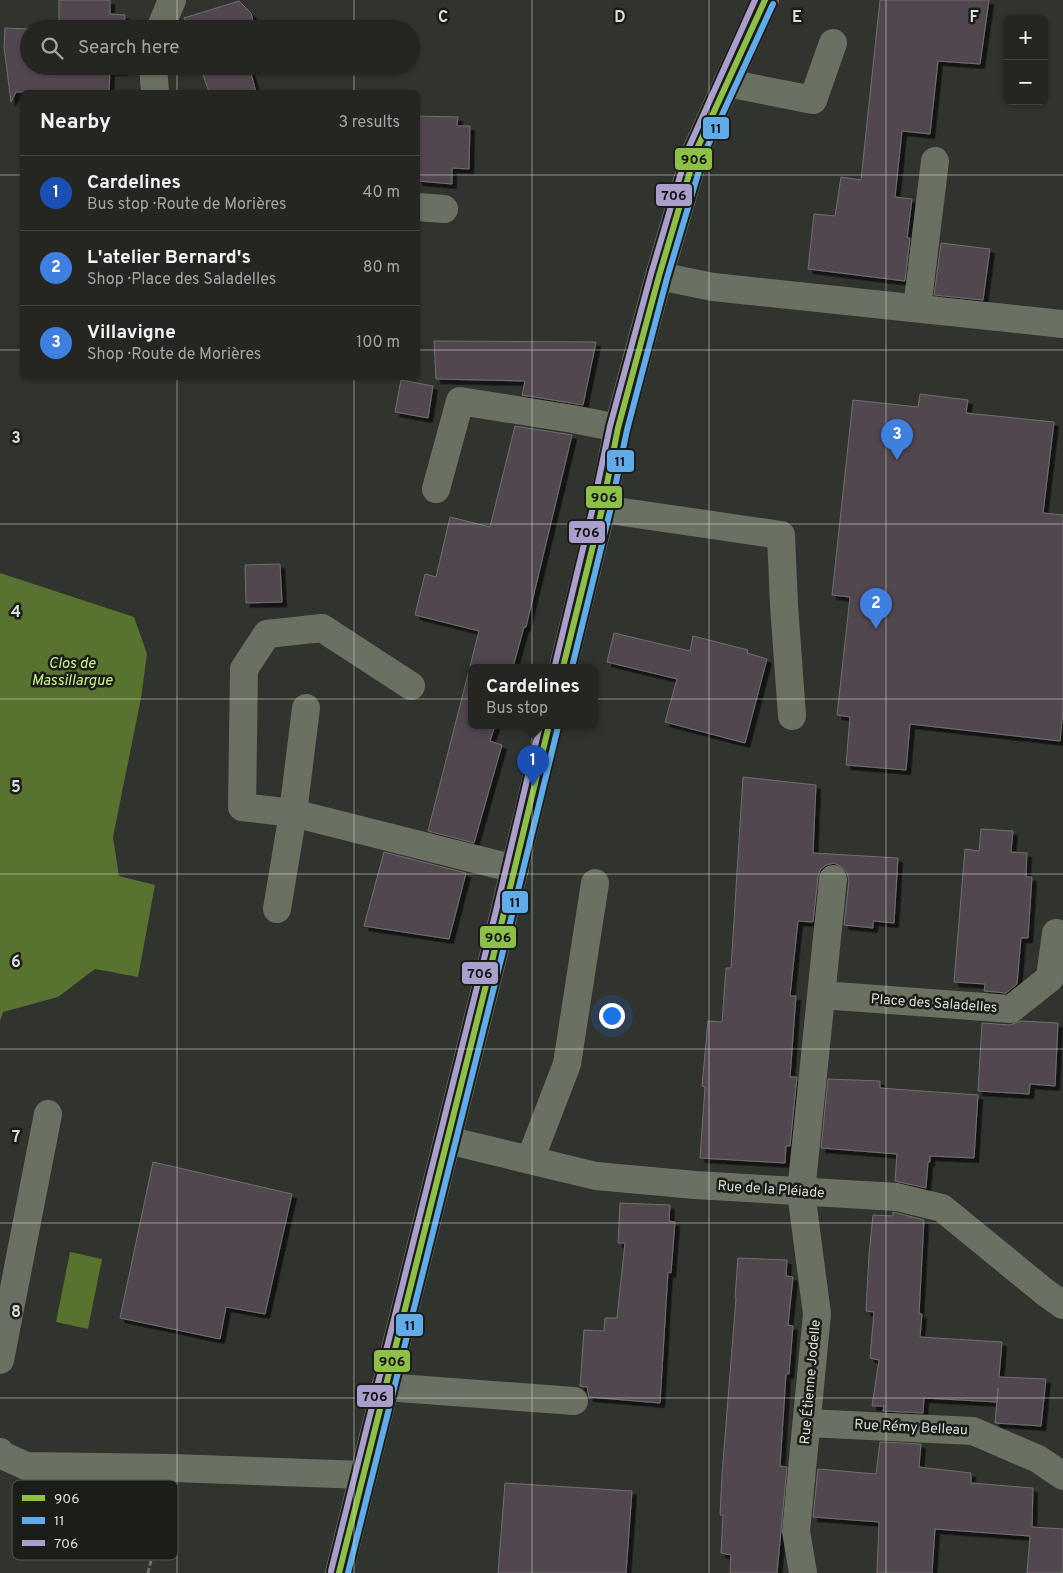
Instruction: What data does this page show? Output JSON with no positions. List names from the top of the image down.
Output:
{
  "streets": {
    "street": [
      "Place des Saladelles",
      "Rue de la Pléiade",
      "Rue Étienne Jodelle",
      "Rue Rémy Belleau"
    ]
  },
  "crossings": [
    ["Rue de la Pléiade", "Rue Étienne Jodelle"],
    ["Rue Étienne Jodelle", "Rue Rémy Belleau"]
  ],
  "water": ["Clos de Massillargue"],
  "lines": ["transit line 906", "transit line 706", "transit line 11"],
  "legend": ["906", "11", "706"],
  "page": {
    "map_buttons": ["+", "−"],
    "search": "Search here",
    "heading": ["Nearby", "3 results"],
    "list": [
      {
        "mark": "1",
        "name": "Cardelines",
        "note": "Bus stop · Route de Morières",
        "value": "40 m"
      },
      {
        "mark": "2",
        "name": "L'atelier Bernard's",
        "note": "Shop · Place des Saladelles",
        "value": "80 m"
      },
      {
        "mark": "3",
        "name": "Villavigne",
        "note": "Shop · Route de Morières",
        "value": "100 m"
      }
    ],
    "pins": ["3", "2", "1"],
    "popup": ["Cardelines", "Bus stop"]
  },
  "grid": {
    "columns": [
      "C",
      "D",
      "E",
      "F"
    ],
    "rows": [
      "3",
      "4",
      "5",
      "6",
      "7",
      "8"
    ]
  }
}
